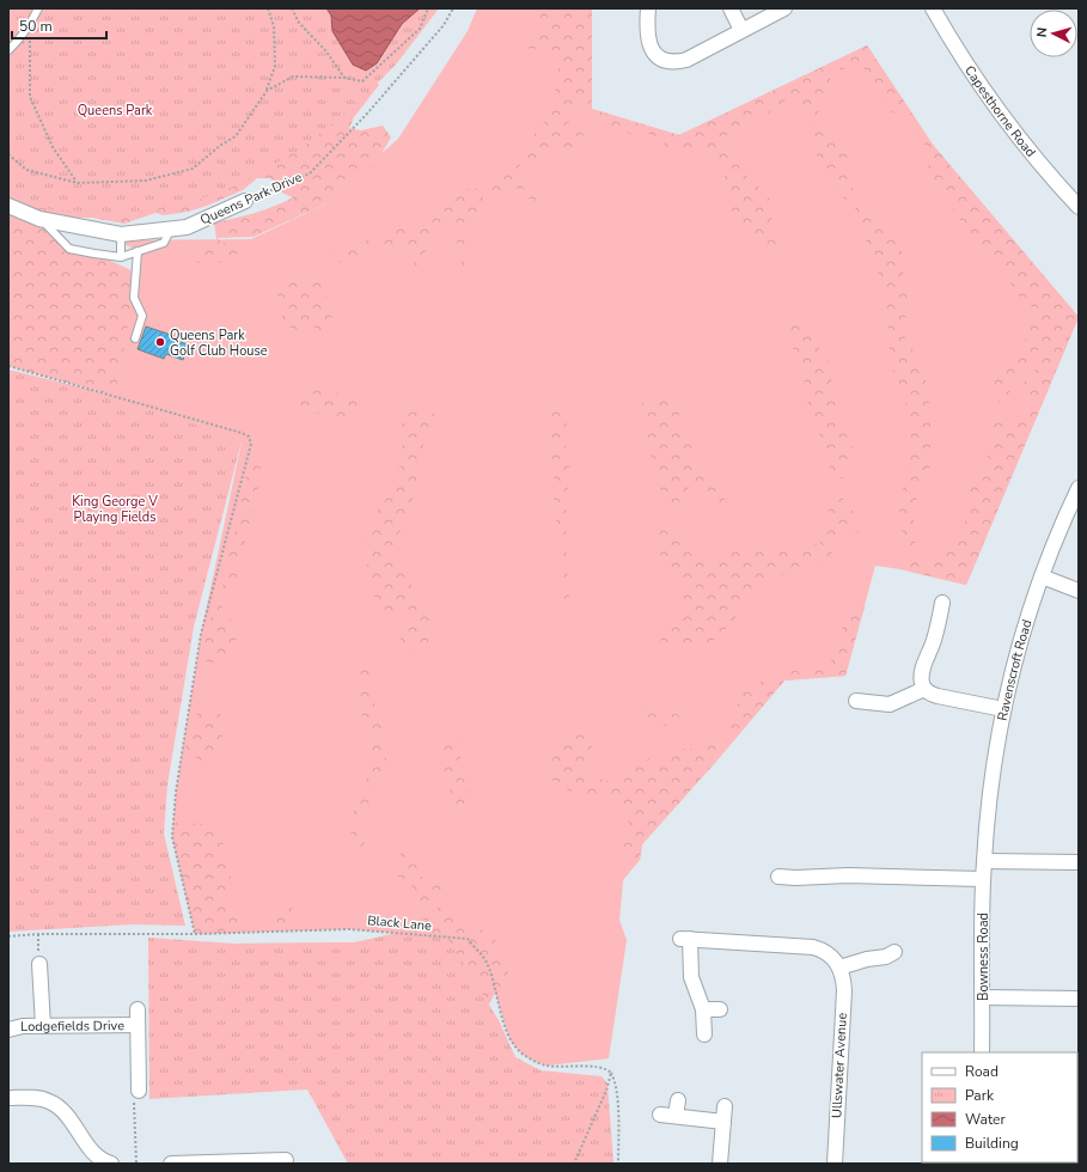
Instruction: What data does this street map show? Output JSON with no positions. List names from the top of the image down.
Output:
{
  "streets": {
    "street": [
      "Capesthorne Road",
      "Queens Park Drive",
      "Ravenscroft Road",
      "Bowness Road",
      "Lodgefields Drive",
      "Ullswater Avenue"
    ],
    "path": ["Black Lane"]
  },
  "crossings": [
    ["Ravenscroft Road", "Bowness Road"]
  ],
  "parks": ["Queens Park", "King George V Playing Fields"],
  "places": ["Queens Park Golf Club House"],
  "legend": [
    "Road",
    "Park",
    "Water",
    "Building"
  ],
  "scale_bar": "50 m",
  "north": "left"
}
